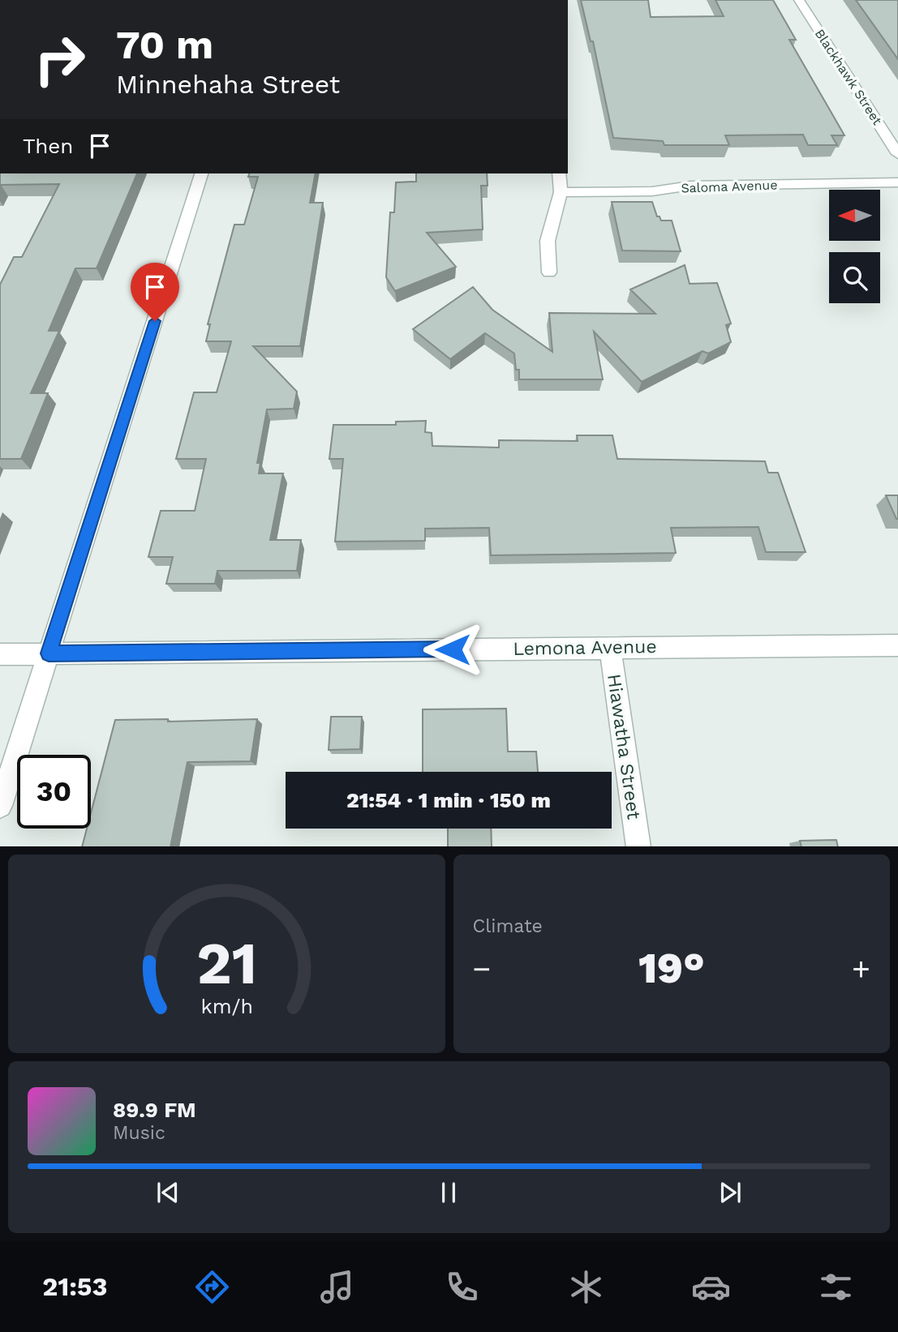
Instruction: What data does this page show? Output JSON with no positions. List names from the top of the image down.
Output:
{
  "streets": {
    "street": [
      "Blackhawk Street",
      "Saloma Avenue",
      "Lemona Avenue",
      "Hiawatha Street"
    ]
  },
  "crossings": [
    ["Lemona Avenue", "Hiawatha Street"]
  ],
  "north": "left",
  "page": {
    "turn": ["70 m", "Minnehaha Street"],
    "then": "Then",
    "limit": "30",
    "trip": "21:54 · 1 min · 150 m",
    "tile": "Climate",
    "heat": ["−", "19°", "+"],
    "song": ["89.9 FM", "Music"],
    "tabs": "21:53",
    "gauge": ["21", "km/h"]
  }
}
